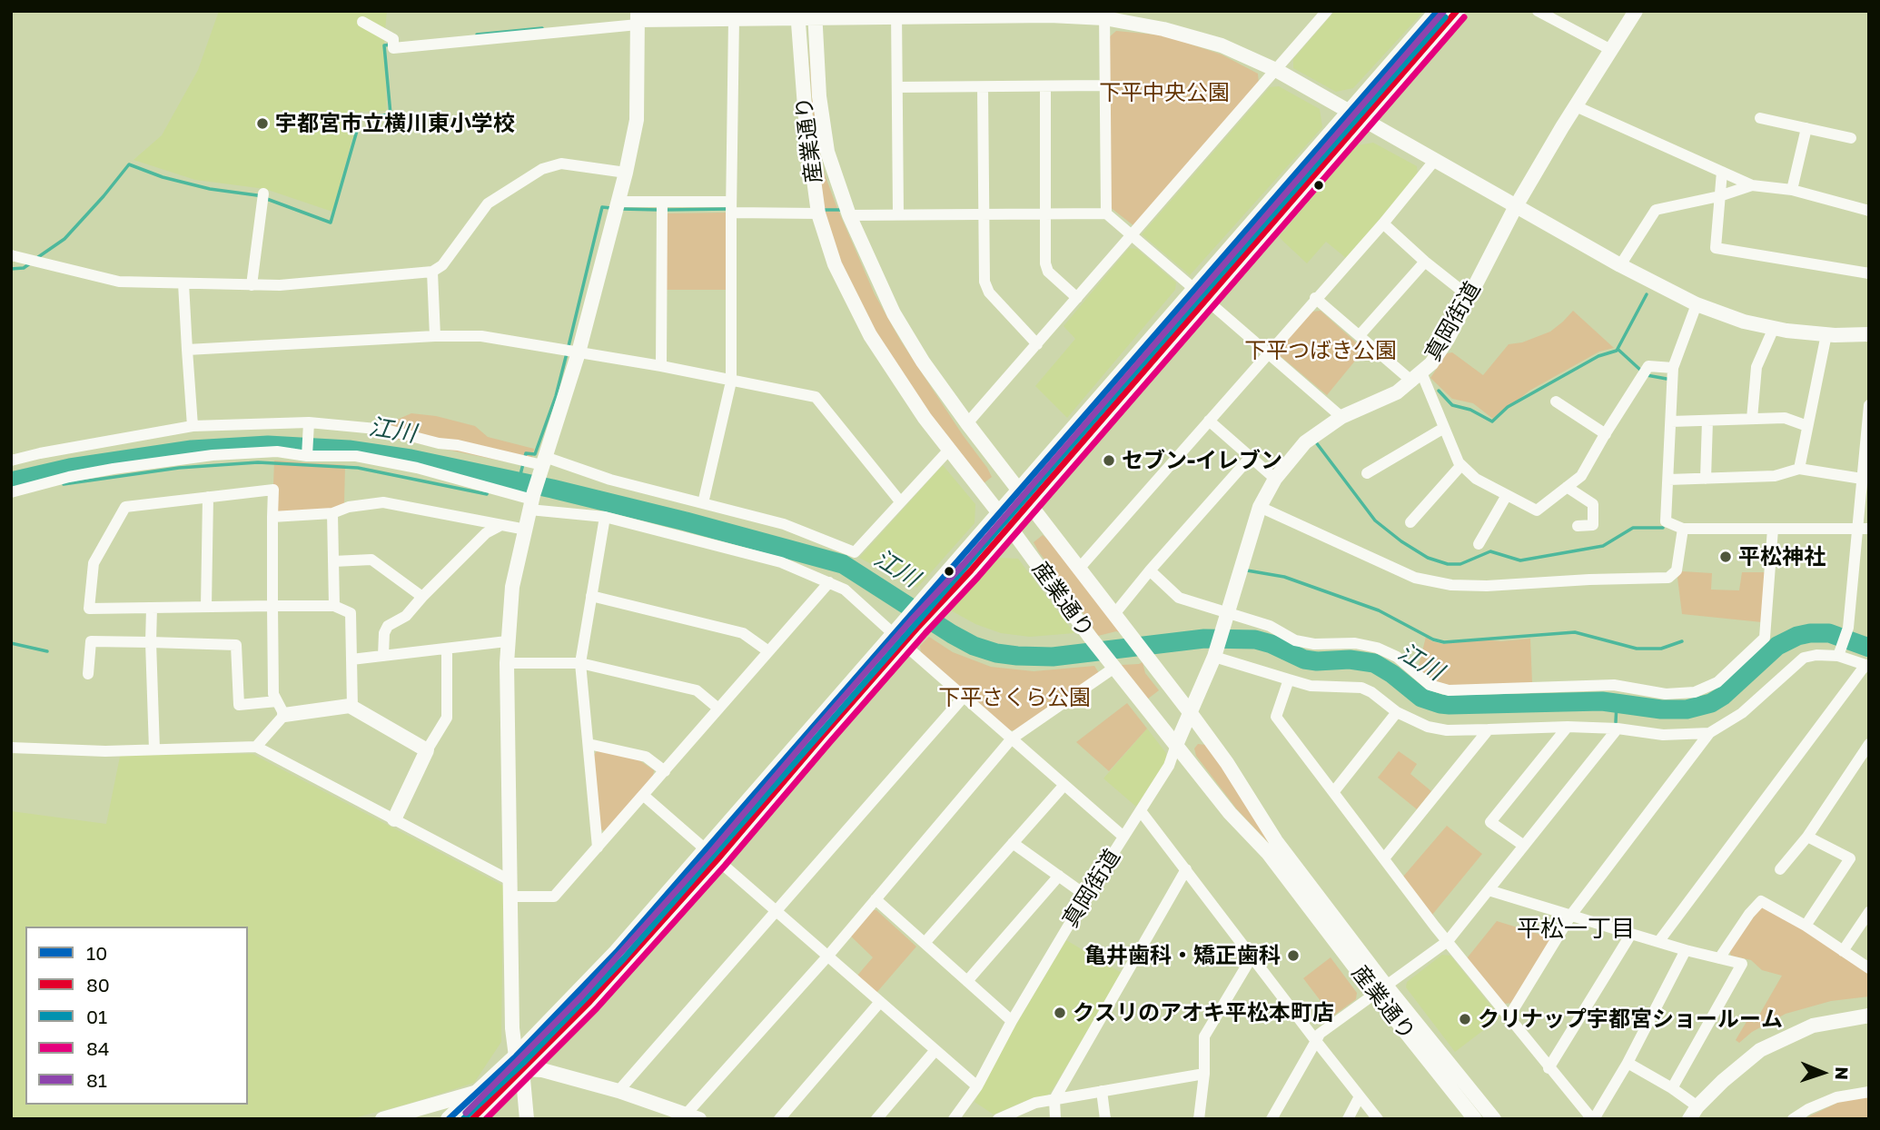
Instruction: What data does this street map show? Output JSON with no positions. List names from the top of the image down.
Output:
{
  "streets": {
    "street": ["産業通り", "真岡街道"]
  },
  "crossings": [
    ["産業通り", "真岡街道"]
  ],
  "districts": ["平松一丁目"],
  "water": ["江川"],
  "parks": ["下平中央公園", "下平つばき公園", "下平さくら公園"],
  "places": [
    "宇都宮市立横川東小学校",
    "セブン-イレブン",
    "平松神社",
    "亀井歯科・矯正歯科",
    "クスリのアオキ平松本町店",
    "クリナップ宇都宮ショールーム"
  ],
  "lines": [
    "transit line 10",
    "transit line 80",
    "transit line 81",
    "transit line 01",
    "transit line 84"
  ],
  "legend": [
    "10",
    "80",
    "01",
    "84",
    "81"
  ],
  "north": "right"
}
